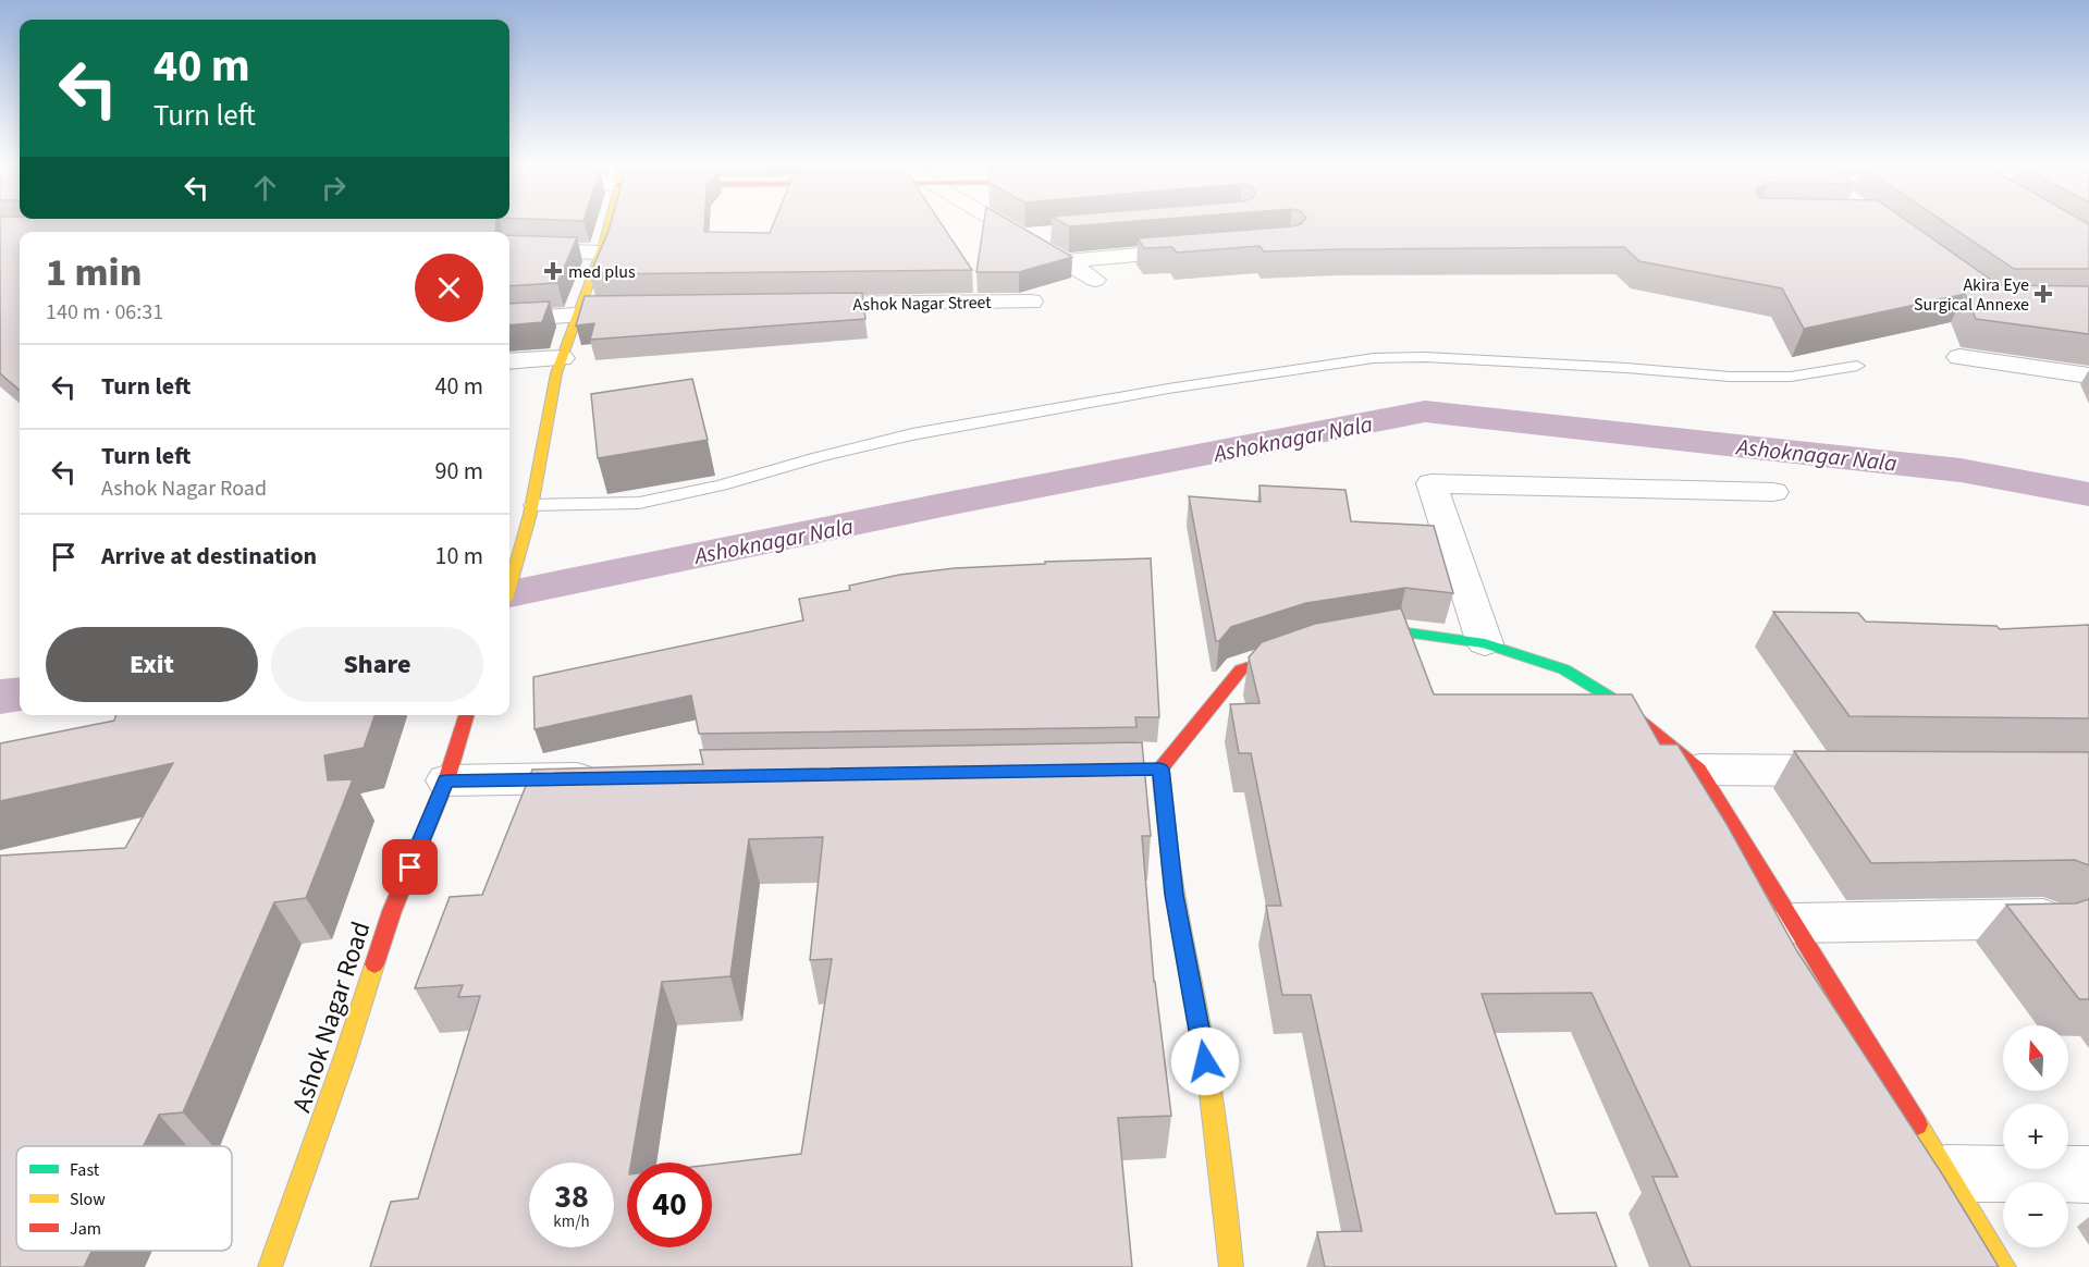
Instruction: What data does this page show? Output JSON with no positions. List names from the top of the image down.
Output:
{
  "streets": {
    "street": ["Ashok Nagar Street", "Ashok Nagar Road"]
  },
  "water": ["Ashoknagar Nala"],
  "places": {
    "health": ["med plus", "Akira Eye Surgical Annexe"]
  },
  "legend": ["Fast", "Slow", "Jam"],
  "north": "top",
  "page": {
    "turn": ["40 m", "Turn left"],
    "heading": ["1 min", "140 m · 06:31"],
    "list": [
      {
        "name": "Turn left",
        "value": "40 m"
      },
      {
        "name": "Turn left",
        "note": "Ashok Nagar Road",
        "value": "90 m"
      },
      {
        "name": "Arrive at destination",
        "value": "10 m"
      }
    ],
    "buttons": ["Exit", "Share"],
    "map_buttons": ["+", "−"],
    "speed": "38 km/h",
    "limit": "40"
  }
}
